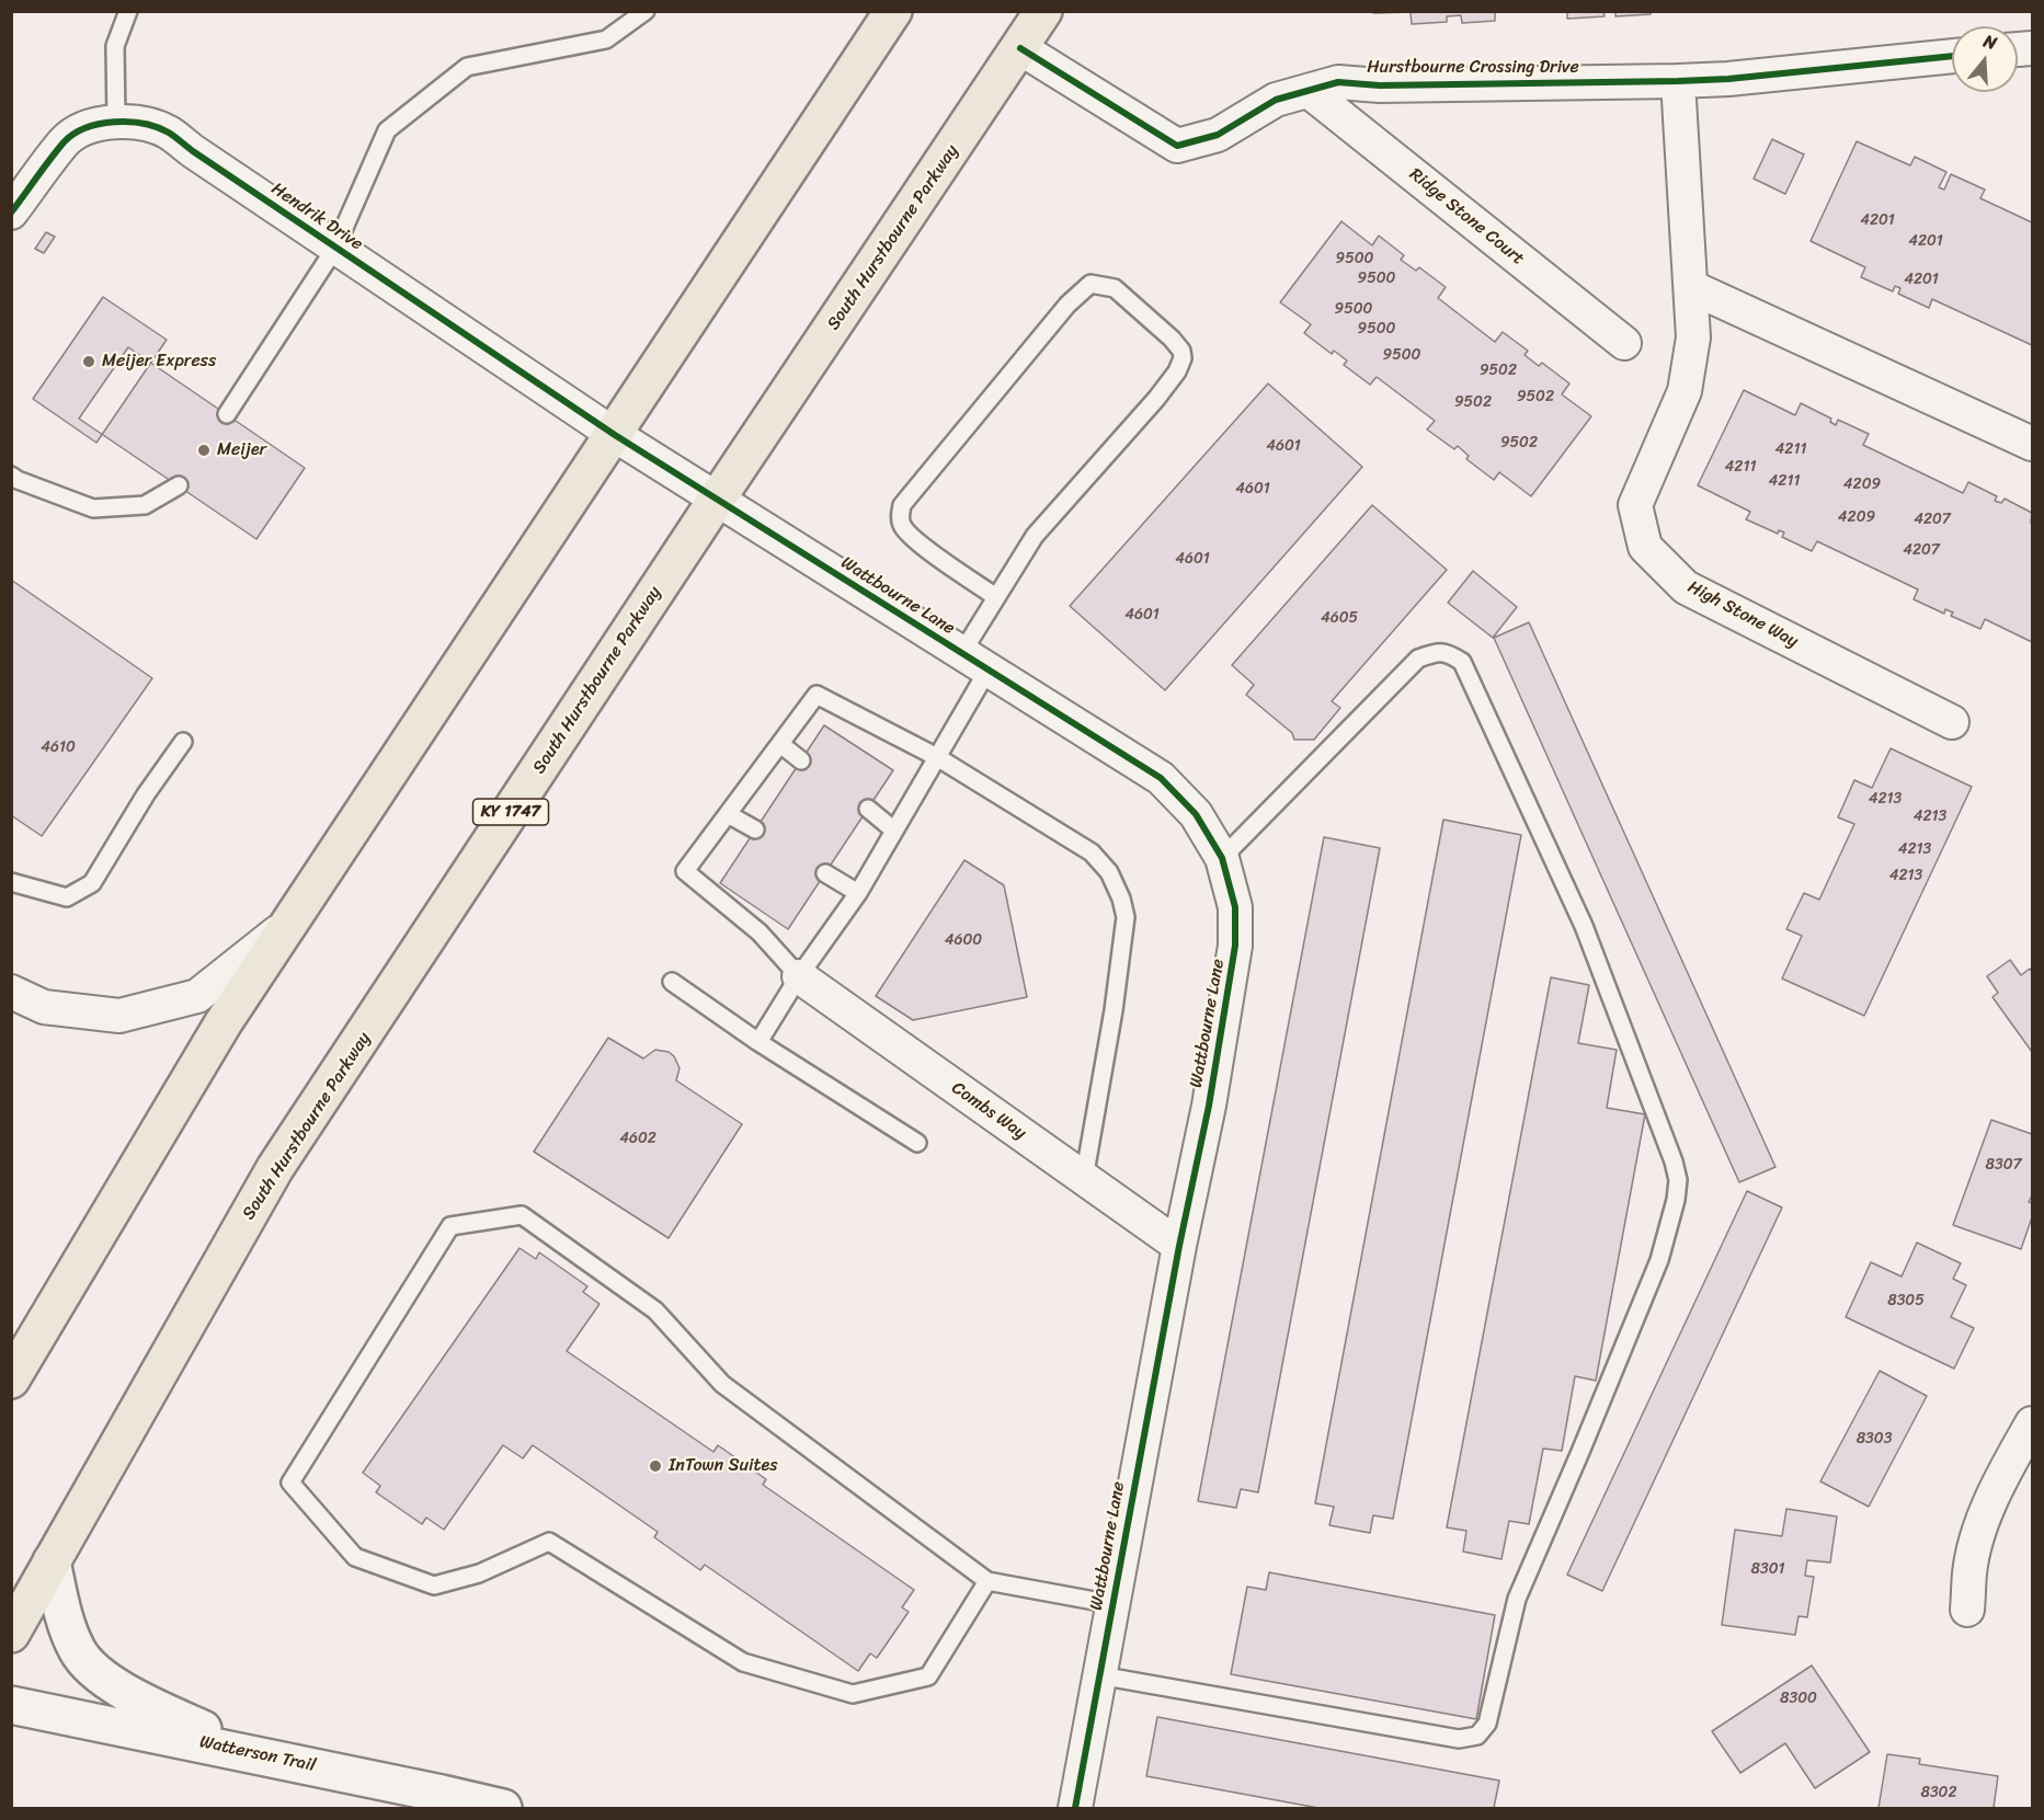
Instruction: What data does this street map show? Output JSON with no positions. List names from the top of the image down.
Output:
{
  "streets": {
    "main road": ["South Hurstbourne Parkway", "KY 1747", "Watterson Trail"],
    "street": [
      "Hurstbourne Crossing Drive",
      "Hendrik Drive",
      "Ridge Stone Court",
      "Wattbourne Lane",
      "High Stone Way",
      "Combs Way"
    ]
  },
  "crossings": [
    ["Hurstbourne Crossing Drive", "Ridge Stone Court"],
    ["Hurstbourne Crossing Drive", "South Hurstbourne Parkway"],
    ["Hurstbourne Crossing Drive", "High Stone Way"],
    ["Hendrik Drive", "South Hurstbourne Parkway"],
    ["Hendrik Drive", "Wattbourne Lane"],
    ["South Hurstbourne Parkway", "Wattbourne Lane"],
    ["Wattbourne Lane", "Combs Way"]
  ],
  "places": ["Meijer Express", "Meijer", "InTown Suites"],
  "house_numbers": [
    "4201",
    "4201",
    "9500",
    "9500",
    "4201",
    "9500",
    "9500",
    "9500",
    "9502",
    "9502",
    "9502",
    "9502",
    "4601",
    "4211",
    "4211",
    "4211",
    "4209",
    "4601",
    "4209",
    "4207",
    "4207",
    "4601",
    "4601",
    "4605",
    "4610",
    "4213",
    "4213",
    "4213",
    "4213",
    "4600",
    "4602",
    "8307",
    "8305",
    "8303",
    "8301",
    "8300",
    "8302"
  ],
  "north": "top"
}
